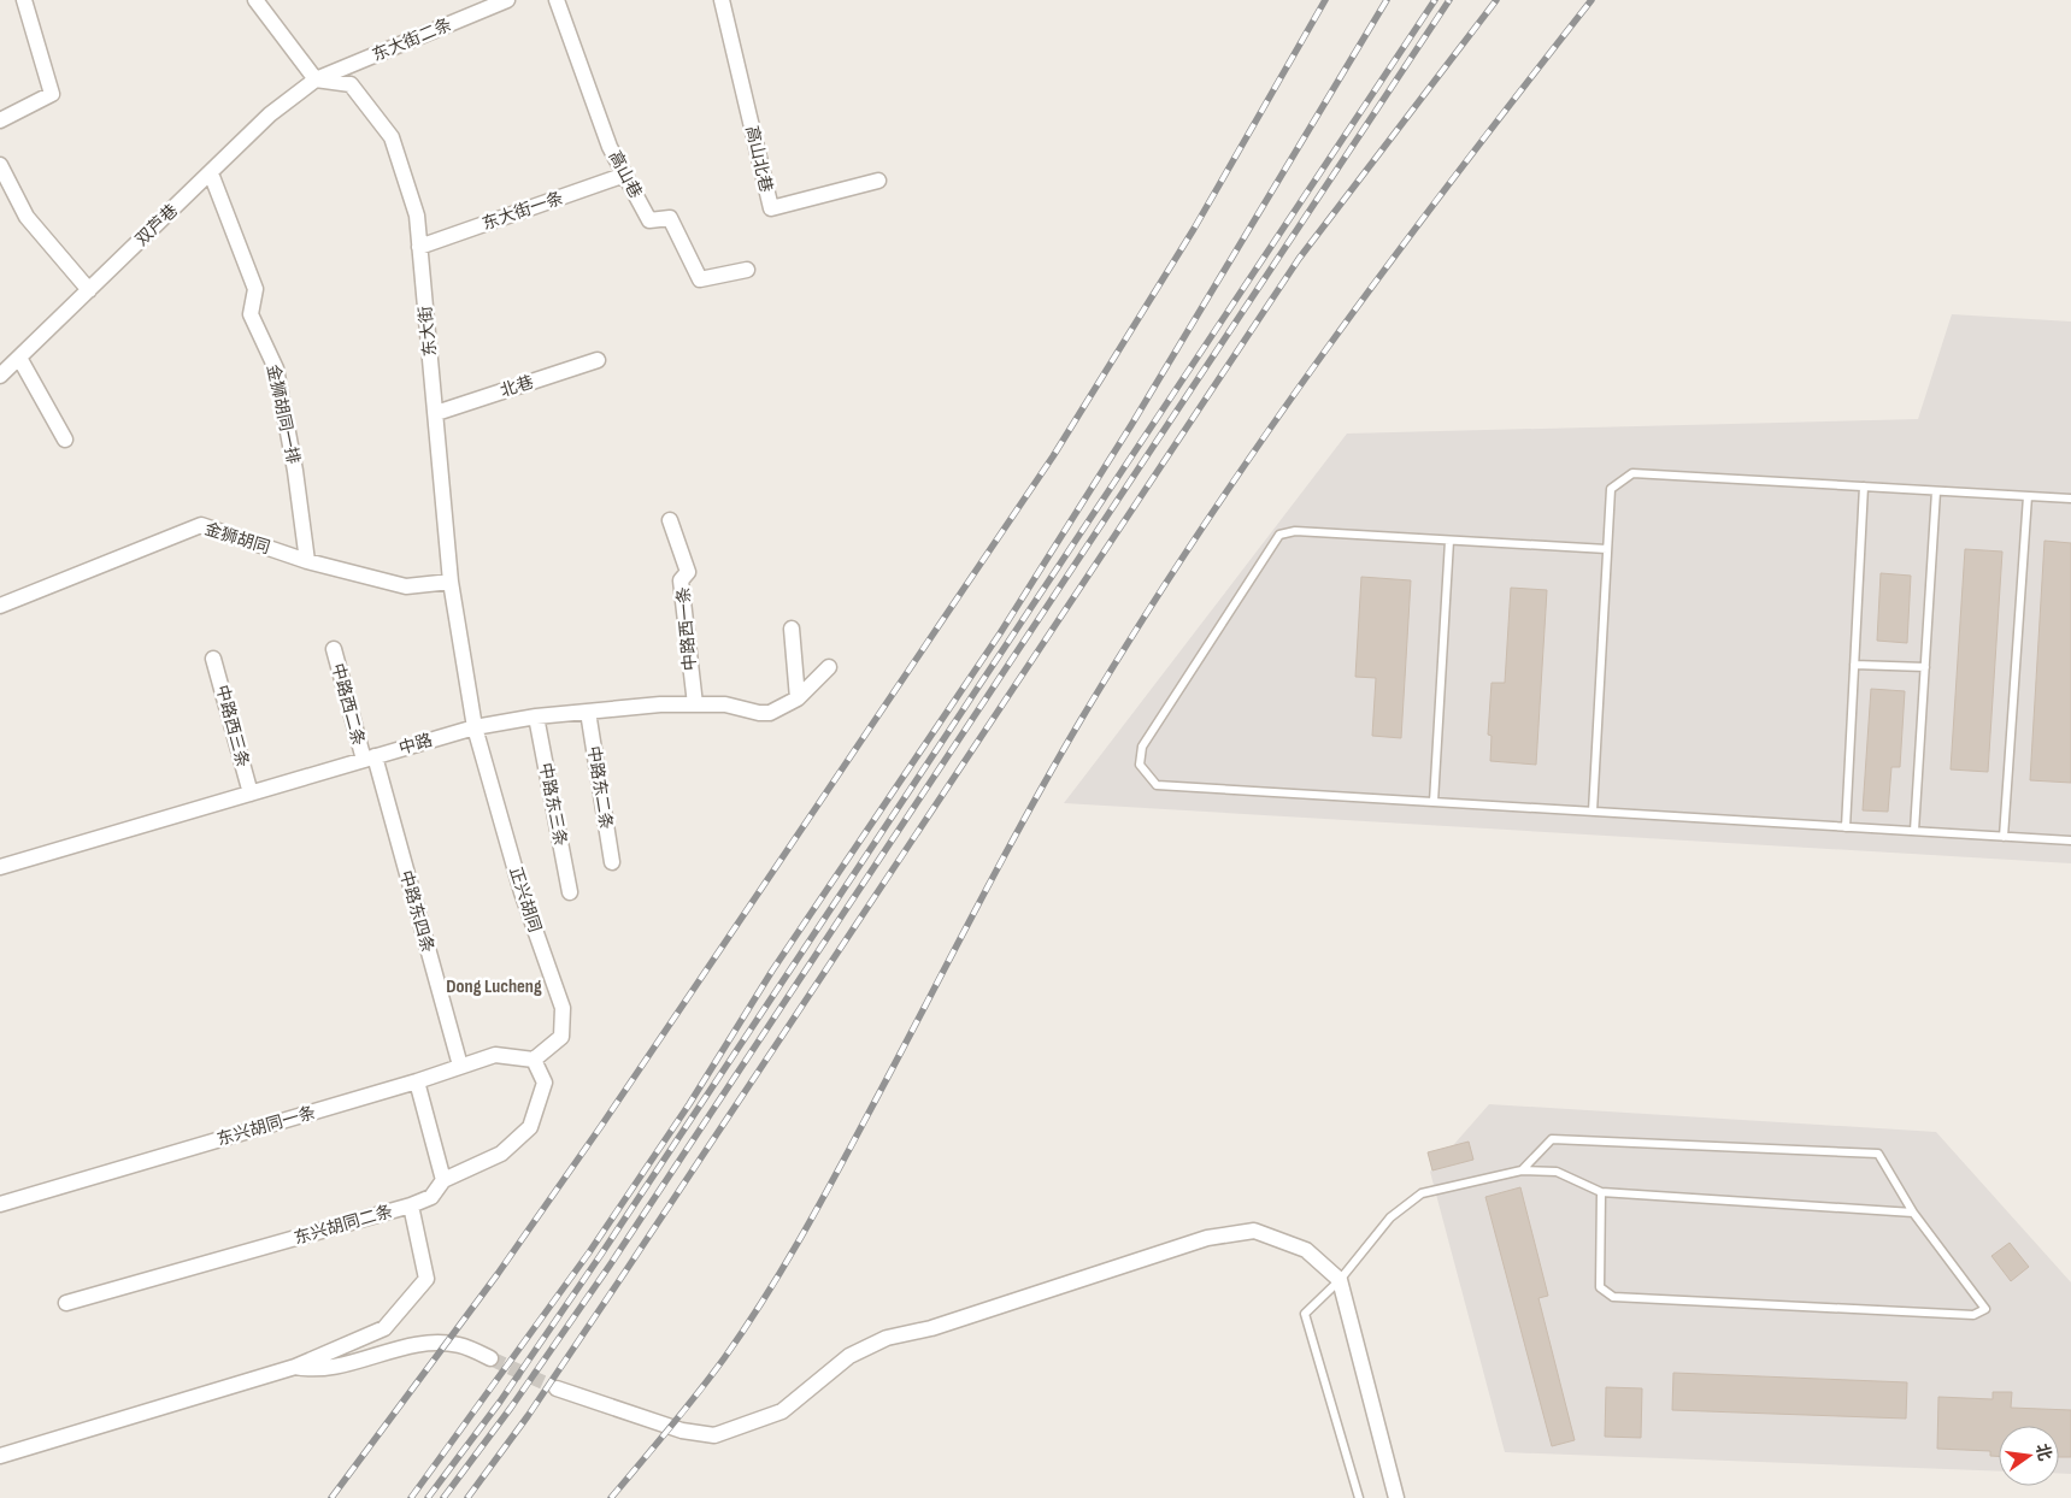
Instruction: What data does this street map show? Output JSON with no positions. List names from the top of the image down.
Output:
{
  "streets": {
    "street": [
      "东大街二条",
      "高山北巷",
      "高山巷",
      "东大街一条",
      "双芦巷",
      "东大街",
      "北巷",
      "金狮胡同一排",
      "金狮胡同",
      "中路西一条",
      "中路西二条",
      "中路西三条",
      "中路",
      "中路东二条",
      "中路东三条",
      "正兴胡同",
      "中路东四条",
      "东兴胡同一条",
      "东兴胡同二条"
    ]
  },
  "crossings": [
    ["东大街二条", "双芦巷"],
    ["东大街二条", "东大街"],
    ["高山巷", "东大街一条"],
    ["东大街一条", "东大街"],
    ["双芦巷", "东大街"],
    ["双芦巷", "金狮胡同一排"],
    ["东大街", "北巷"],
    ["东大街", "金狮胡同"],
    ["东大街", "中路"],
    ["东大街", "正兴胡同"],
    ["金狮胡同一排", "金狮胡同"],
    ["中路西一条", "中路"],
    ["中路西二条", "中路"],
    ["中路西二条", "中路东四条"],
    ["中路西三条", "中路"],
    ["中路", "中路东二条"],
    ["中路", "中路东三条"],
    ["中路", "正兴胡同"],
    ["中路", "中路东四条"],
    ["正兴胡同", "东兴胡同一条"],
    ["正兴胡同", "东兴胡同二条"],
    ["中路东四条", "东兴胡同一条"],
    ["东兴胡同一条", "东兴胡同二条"]
  ],
  "districts": ["Dong Lucheng"],
  "north": "right"
}
